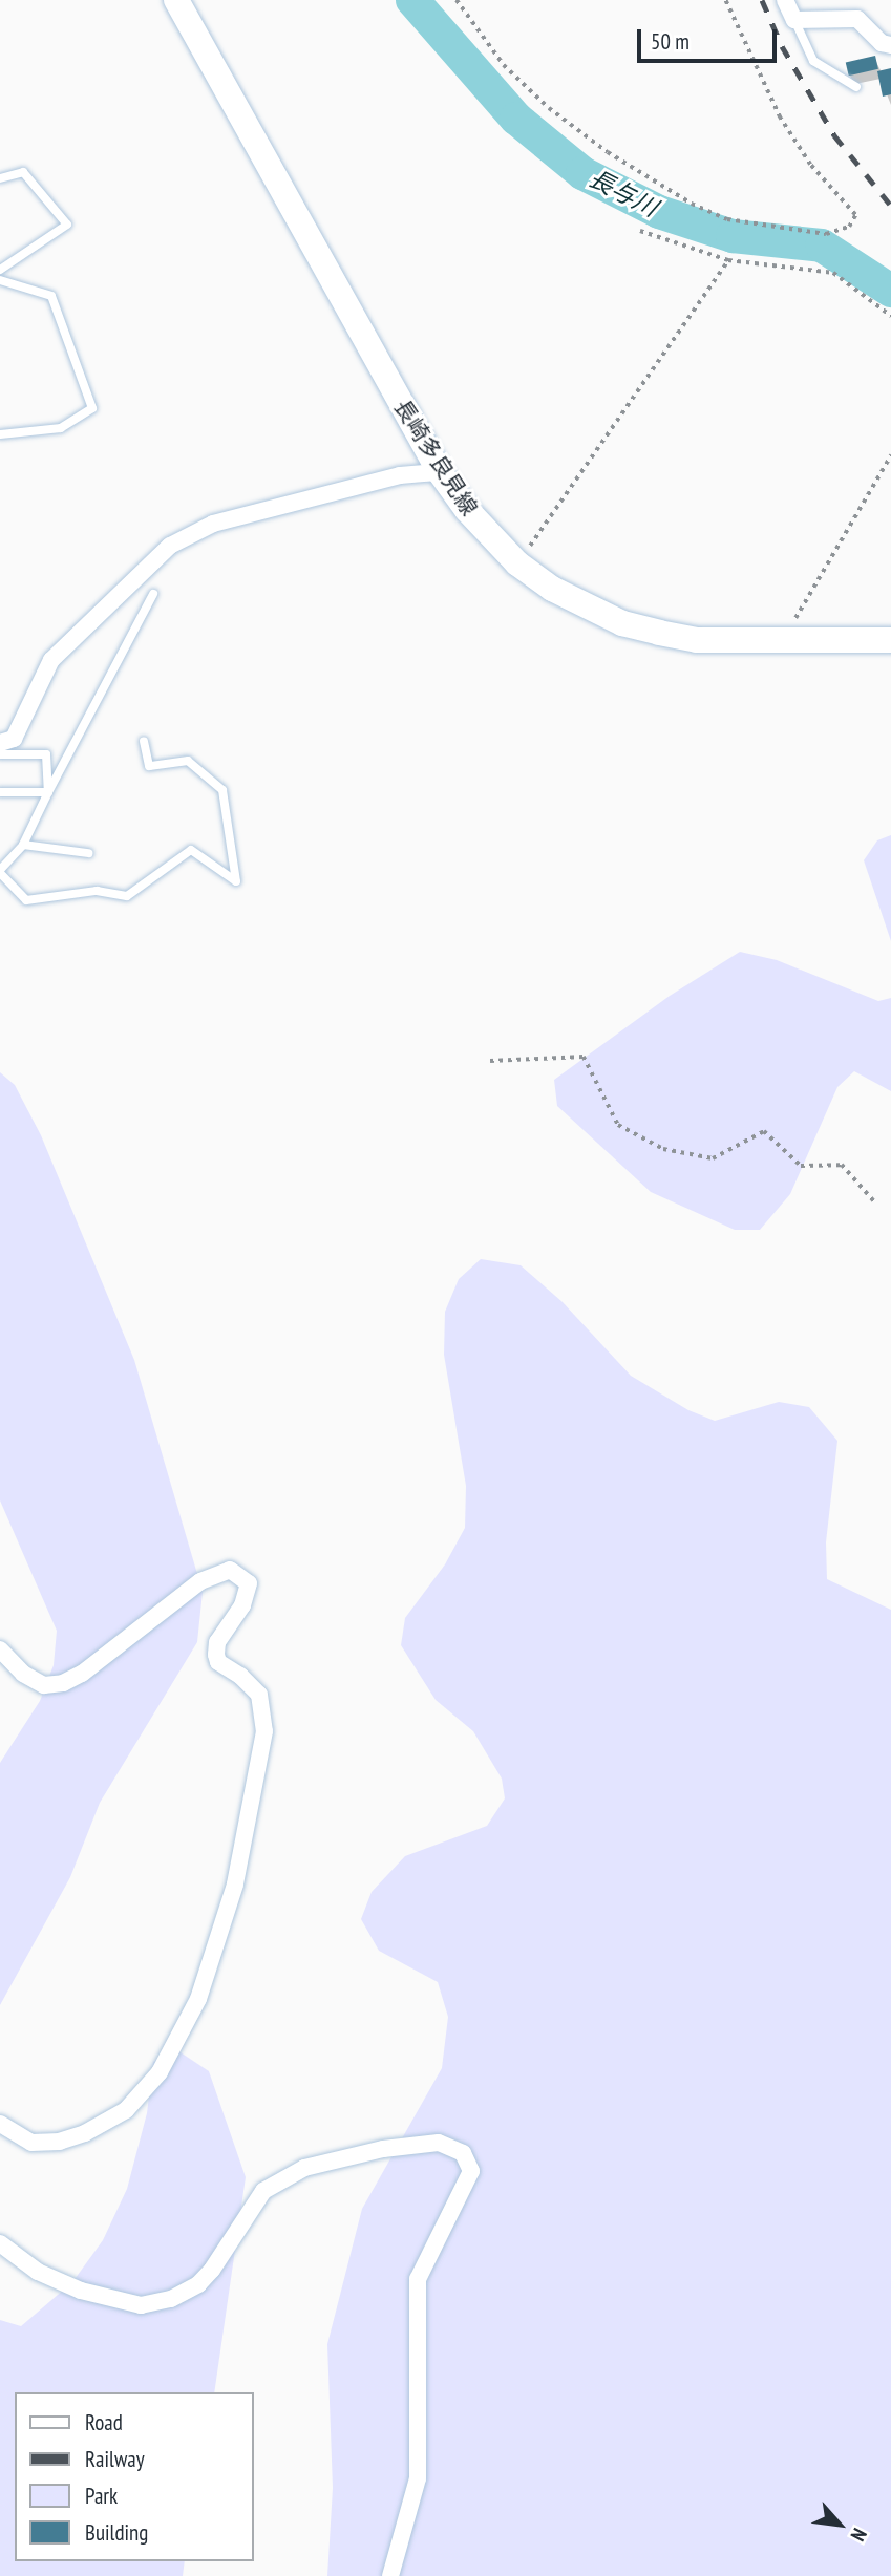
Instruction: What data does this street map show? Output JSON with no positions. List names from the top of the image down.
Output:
{
  "streets": {
    "main road": ["長崎多良見線"]
  },
  "water": ["長与川"],
  "legend": [
    "Road",
    "Railway",
    "Park",
    "Building"
  ],
  "scale_bar": "50 m",
  "north": "bottom right"
}
